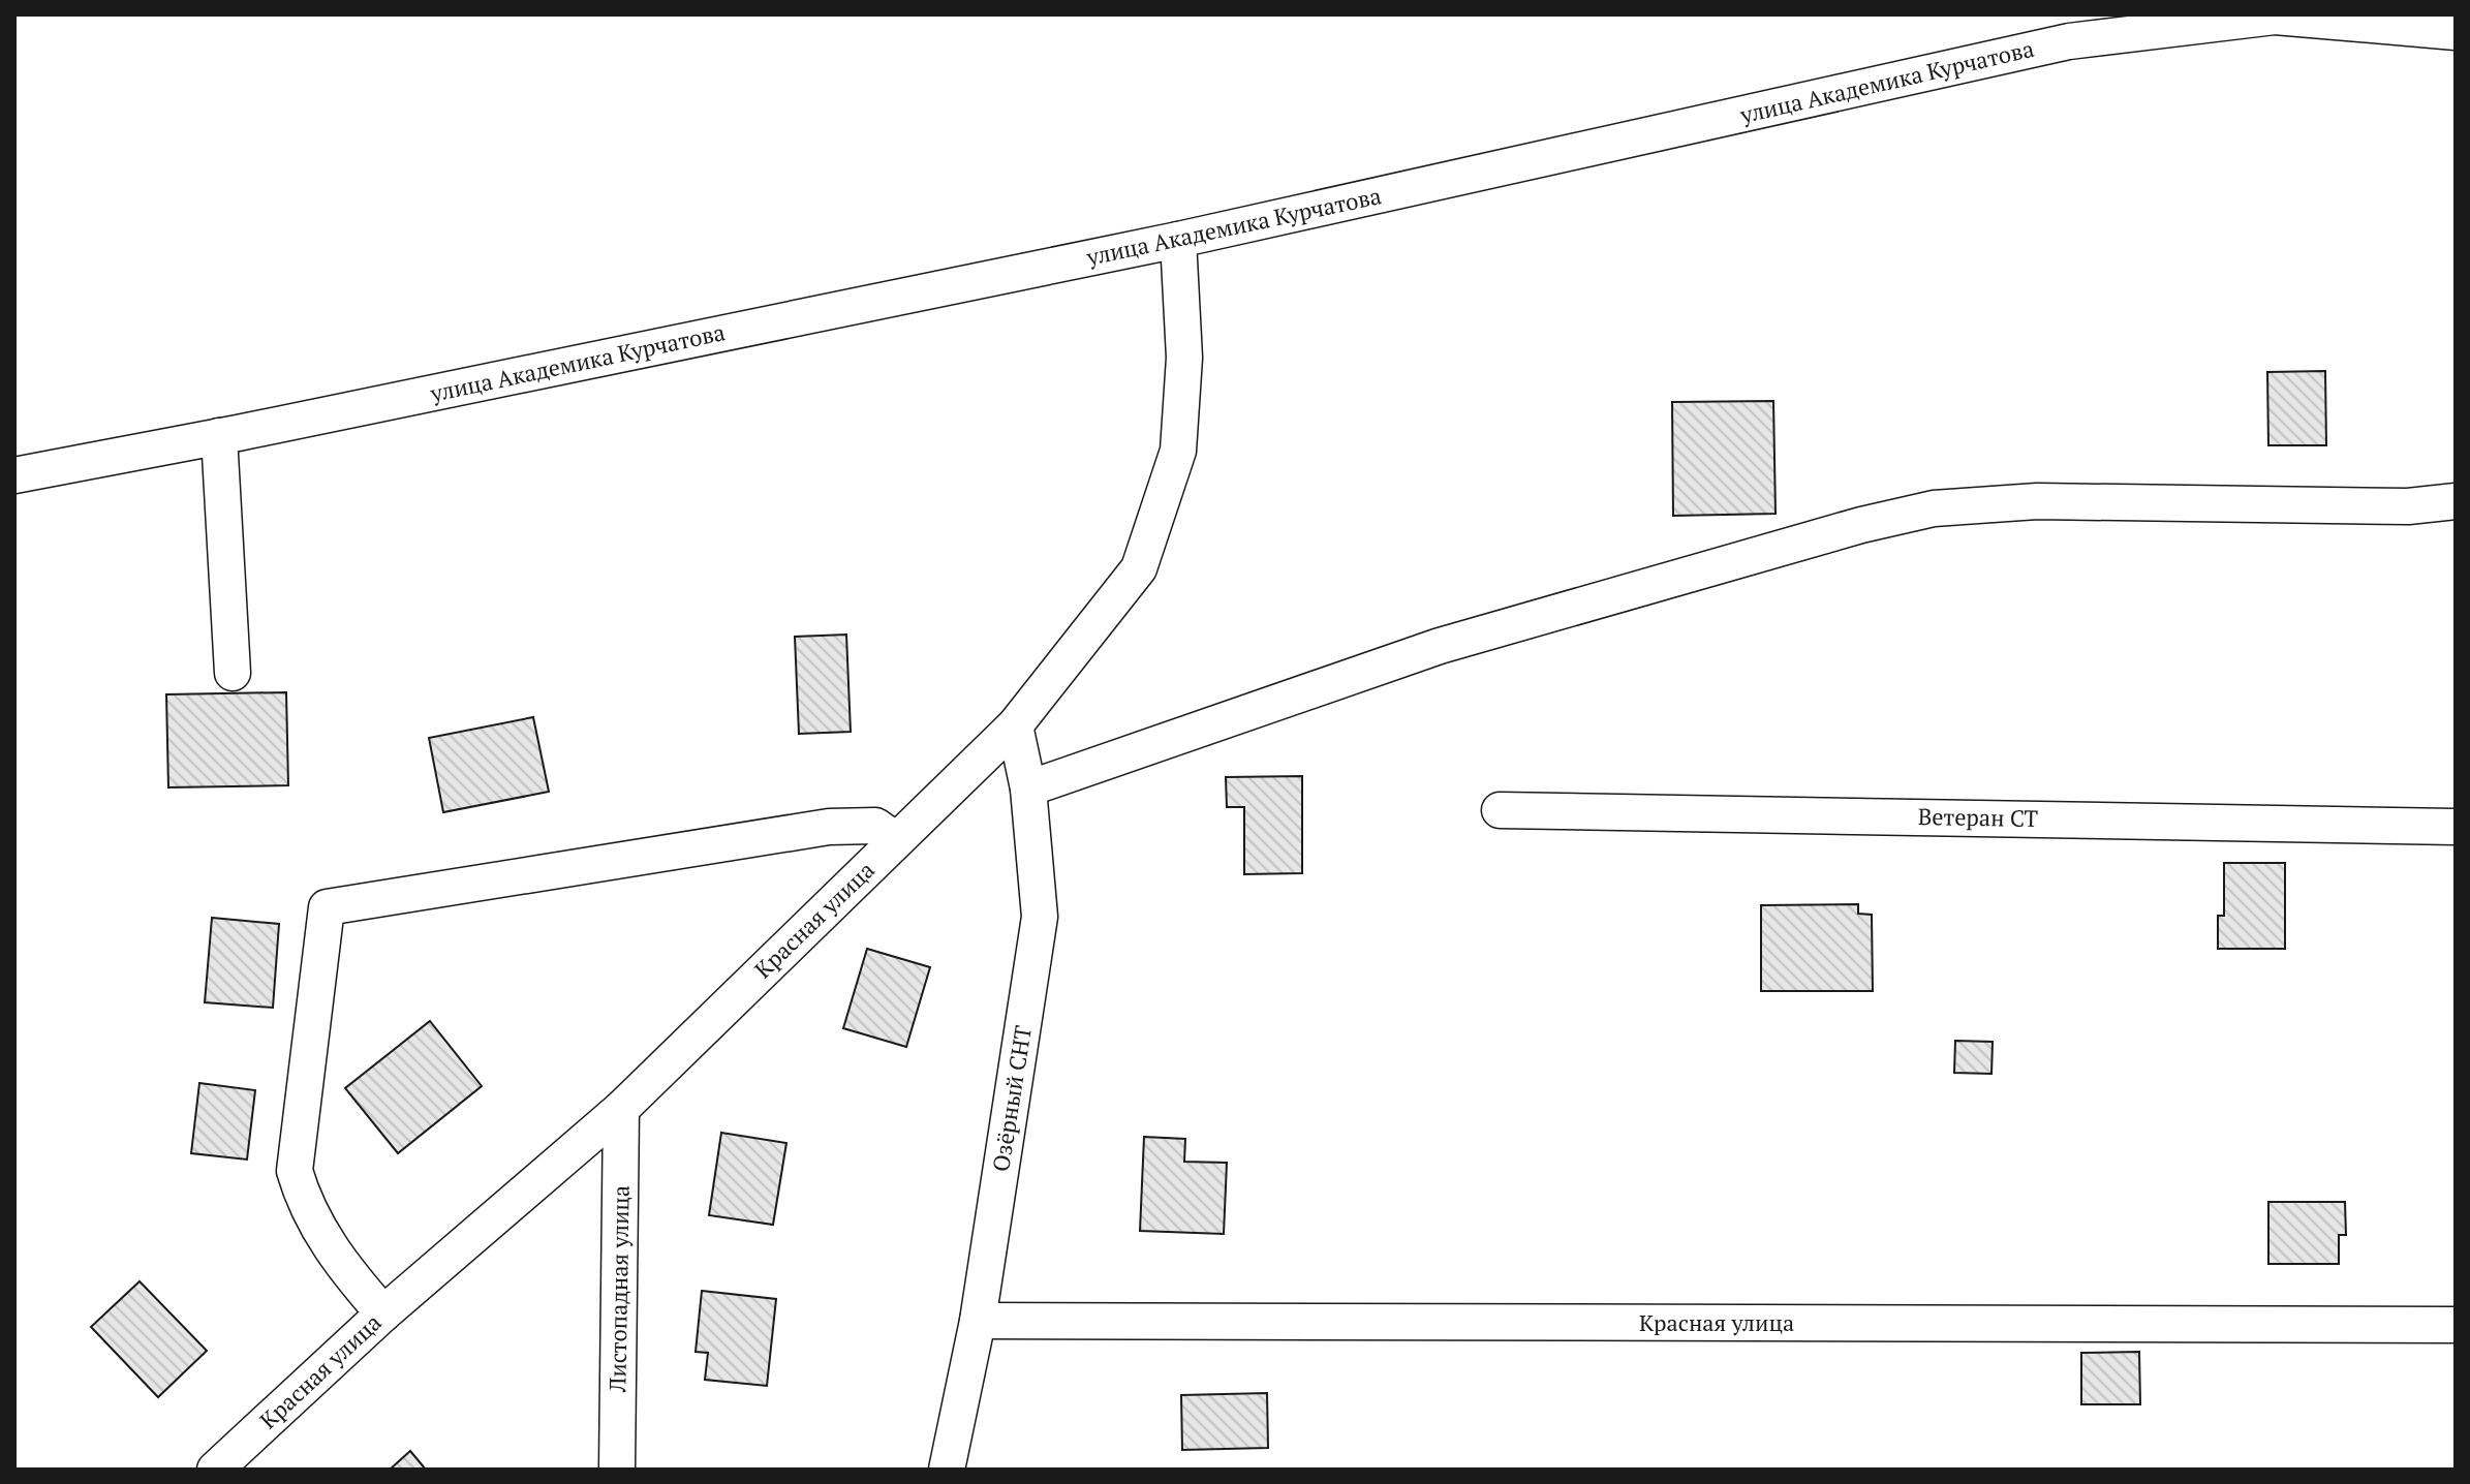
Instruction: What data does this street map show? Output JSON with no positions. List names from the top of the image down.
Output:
{
  "streets": {
    "street": [
      "улица Академика Курчатова",
      "Ветеран СТ",
      "Красная улица",
      "Озёрный СНТ",
      "Листопадная улица"
    ]
  },
  "crossings": [
    ["улица Академика Курчатова", "Красная улица"],
    ["Красная улица", "Озёрный СНТ"],
    ["Красная улица", "Листопадная улица"]
  ]
}
